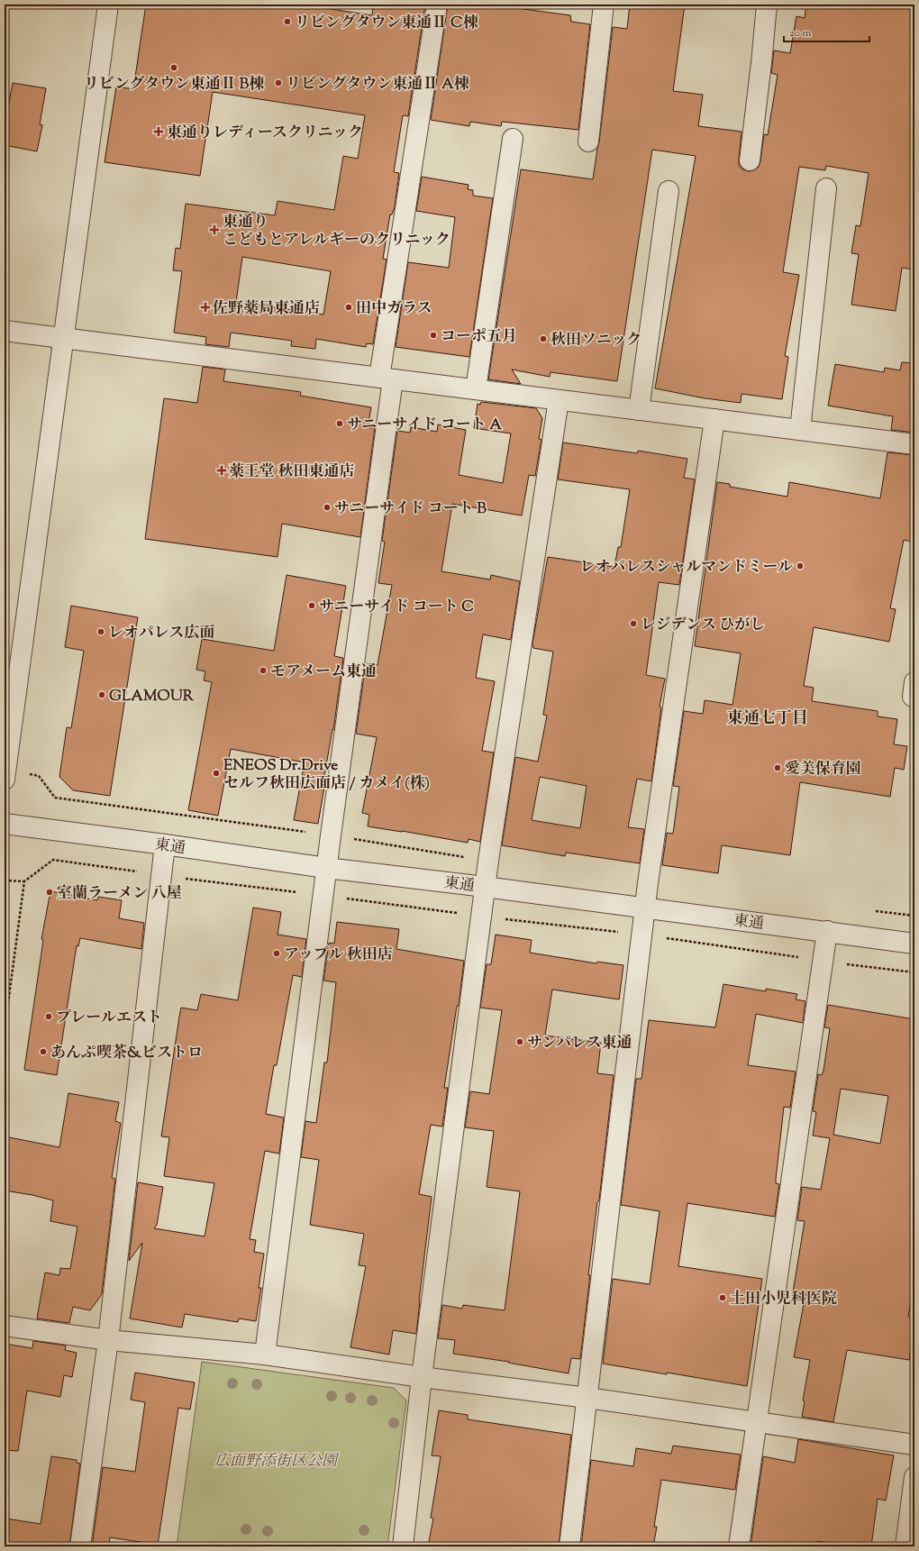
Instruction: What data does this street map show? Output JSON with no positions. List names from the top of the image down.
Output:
{
  "streets": {
    "street": ["東通"]
  },
  "districts": ["東通七丁目"],
  "parks": ["広面野添街区公園"],
  "places": {
    "other": [
      "リビングタウン東通Ⅱ C棟",
      "リビングタウン東通Ⅱ B棟",
      "リビングタウン東通Ⅱ A棟",
      "田中ガラス",
      "コーポ五月",
      "秋田ソニック",
      "サニーサイド コート A",
      "サニーサイド コート B",
      "レオパレスシャルマンドミール",
      "サニーサイド コート C",
      "レジデンス ひがし",
      "レオパレス広面",
      "モアメーム東通",
      "GLAMOUR",
      "愛美保育園",
      "ENEOS Dr.Drive セルフ秋田広面店 / カメイ(株)",
      "室蘭ラーメン 八屋",
      "アップル 秋田店",
      "プレールエスト",
      "サンパレス東通",
      "あんぷ喫茶&ビストロ",
      "土田小児科医院"
    ],
    "health": [
      "東通りレディースクリニック",
      "東通り こどもとアレルギーのクリニック",
      "佐野薬局東通店",
      "薬王堂 秋田東通店"
    ]
  },
  "scale_bar": "20 m"
}
